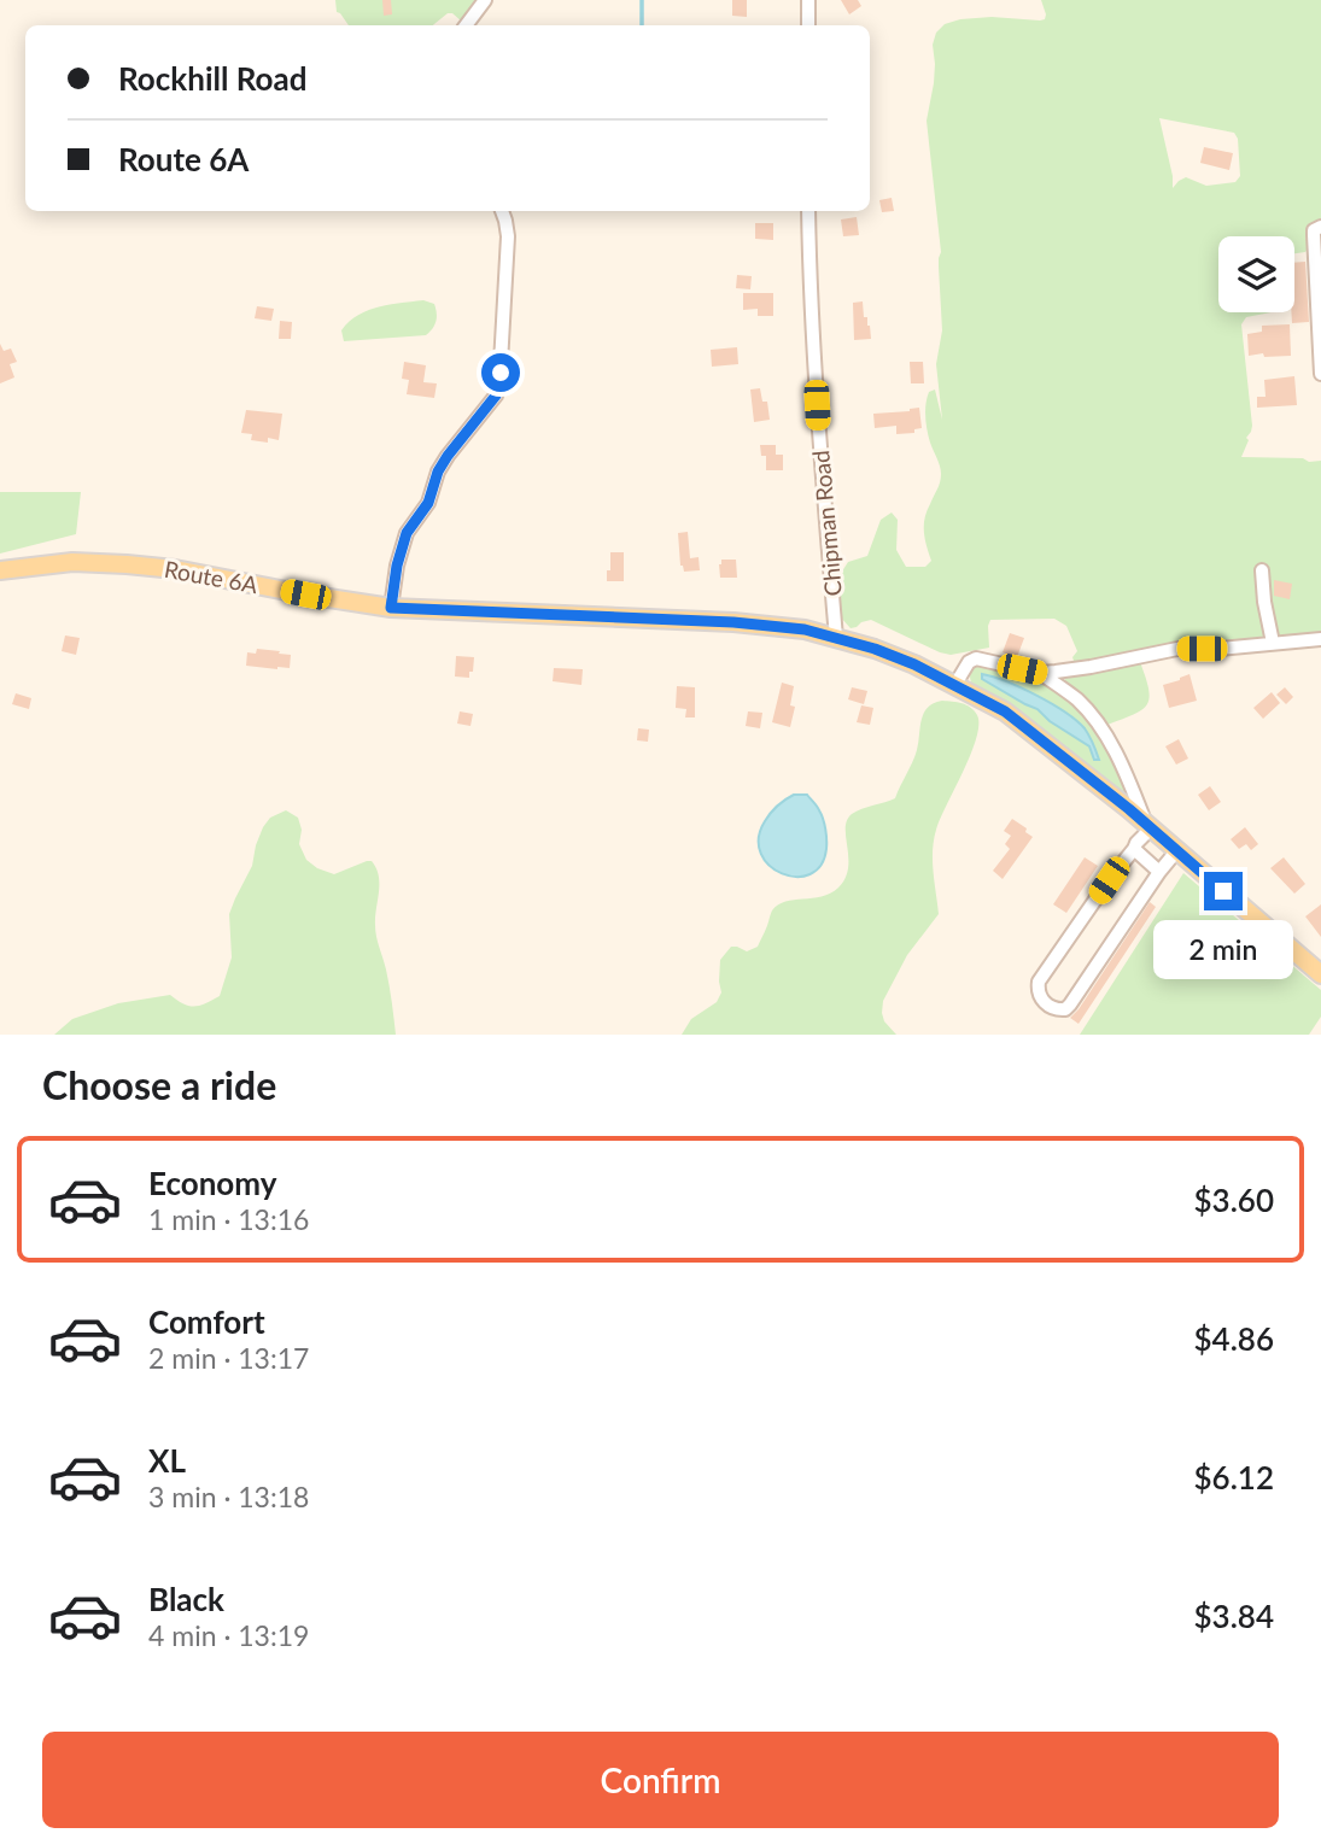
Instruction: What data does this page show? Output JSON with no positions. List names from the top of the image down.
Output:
{
  "streets": {
    "main road": ["Route 6A"],
    "street": ["Chipman Road"]
  },
  "crossings": [
    ["Chipman Road", "Route 6A"]
  ],
  "page": {
    "banner": ["Rockhill Road", "Route 6A"],
    "bubble": "2 min",
    "heading": "Choose a ride",
    "list": [
      {
        "name": "Economy",
        "note": "1 min · 13:16",
        "value": "$3.60"
      },
      {
        "name": "Comfort",
        "note": "2 min · 13:17",
        "value": "$4.86"
      },
      {
        "name": "XL",
        "note": "3 min · 13:18",
        "value": "$6.12"
      },
      {
        "name": "Black",
        "note": "4 min · 13:19",
        "value": "$3.84"
      }
    ],
    "buttons": "Confirm"
  }
}
